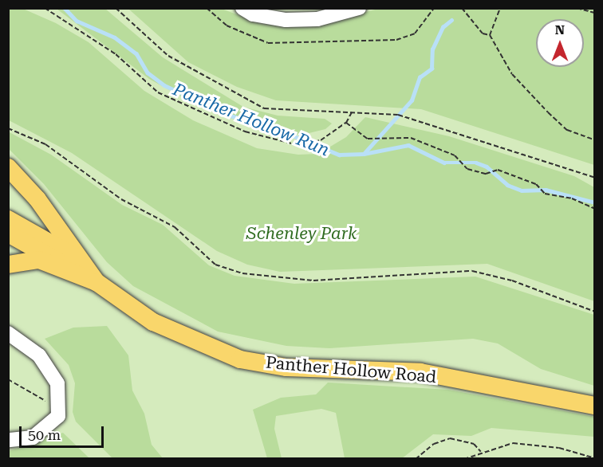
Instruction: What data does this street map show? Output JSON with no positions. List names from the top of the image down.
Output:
{
  "streets": {
    "main road": ["Panther Hollow Road"]
  },
  "water": ["Panther Hollow Run"],
  "parks": ["Schenley Park"],
  "scale_bar": "50 m",
  "north": "top"
}
